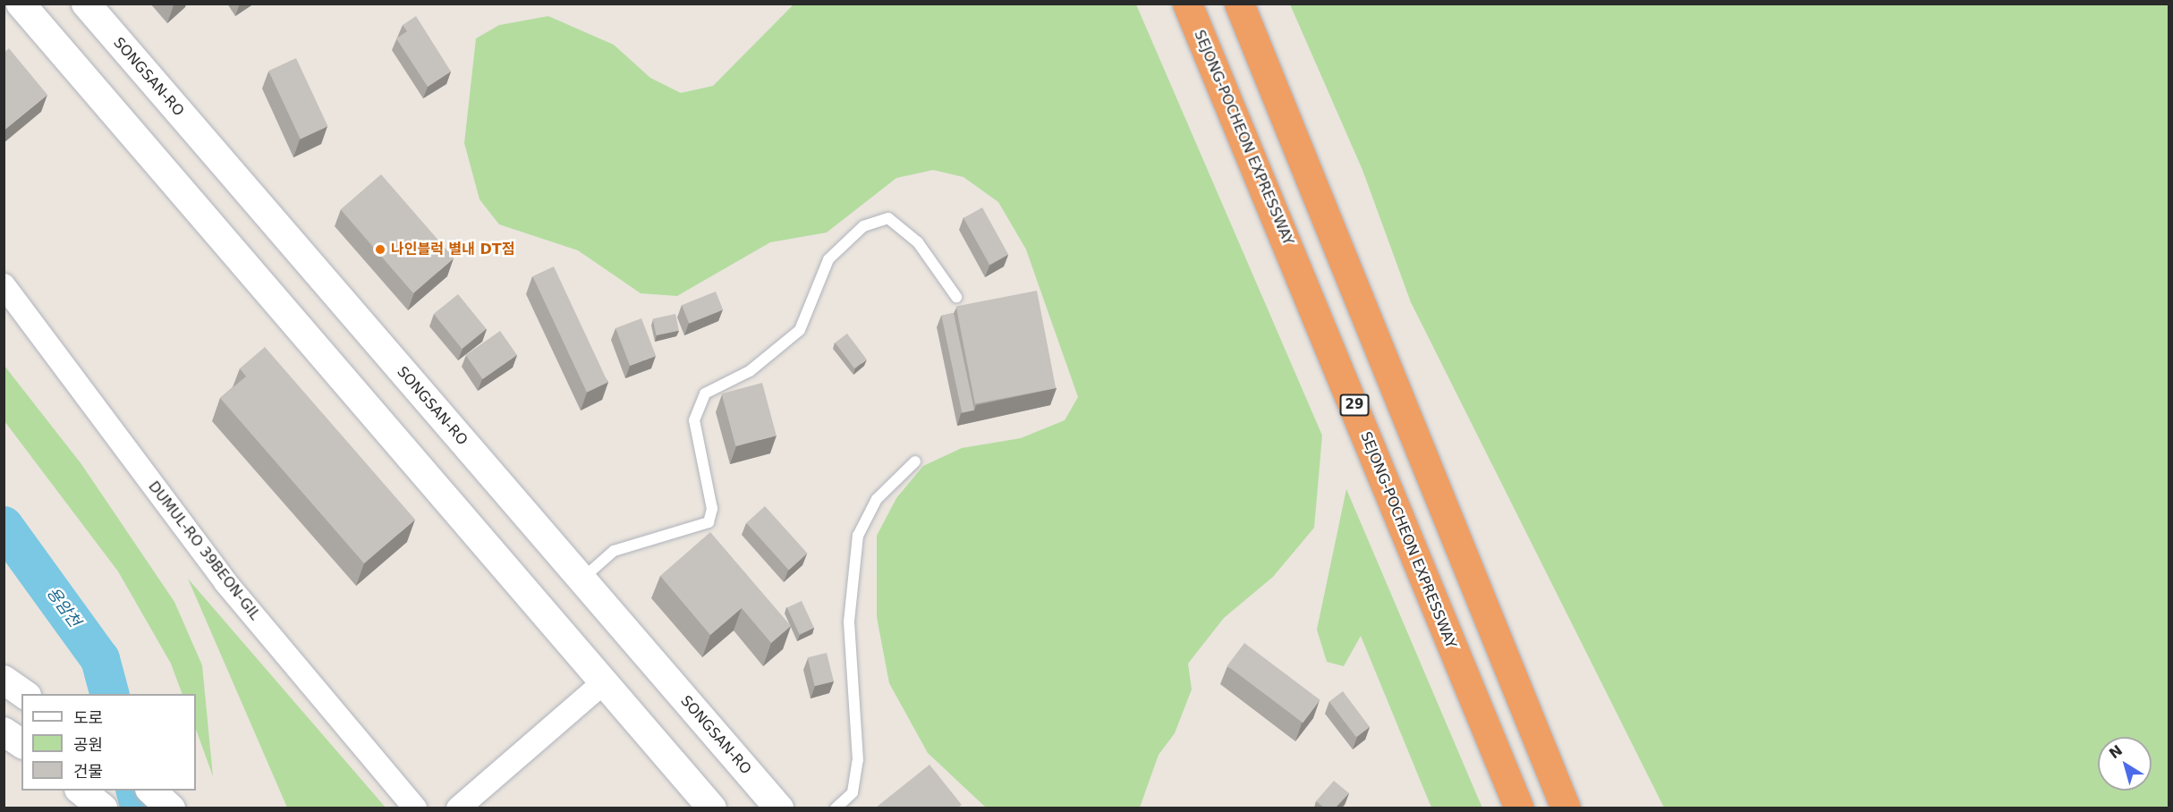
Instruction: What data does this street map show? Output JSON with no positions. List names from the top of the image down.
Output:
{
  "streets": {
    "highway": ["SEJONG-POCHEON EXPRESSWAY", "29"],
    "street": ["SONGSAN-RO", "DUMUL-RO 39BEON-GIL"]
  },
  "water": ["용암천"],
  "places": ["나인블럭 별내 DT점"],
  "legend": ["도로", "공원", "건물"],
  "north": "top left"
}
